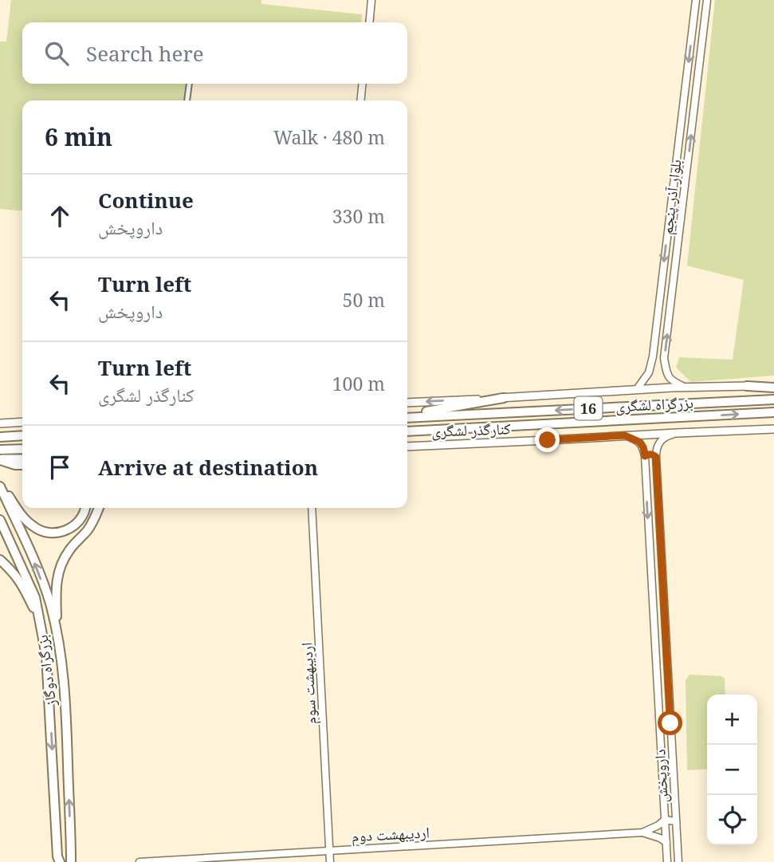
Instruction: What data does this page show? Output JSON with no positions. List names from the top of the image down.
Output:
{
  "streets": {
    "highway": ["بزرگراه لشگری", "16", "بزرگراه دوگاز"],
    "main road": ["کنارگذر لشگری"],
    "street": [
      "بلوار آذر پنجم",
      "اردیبهشت سوم",
      "داروپخش",
      "اردیبهشت دوم"
    ]
  },
  "crossings": [
    ["بلوار آذر پنجم", "کنارگذر لشگری"],
    ["اردیبهشت سوم", "اردیبهشت دوم"],
    ["داروپخش", "اردیبهشت دوم"]
  ],
  "page": {
    "search": "Search here",
    "heading": ["6 min", "Walk · 480 m"],
    "list": [
      ["Continue", "داروپخش", "330 m"],
      ["Turn left", "داروپخش", "50 m"],
      ["Turn left", "کنارگذر لشگری", "100 m"],
      "Arrive at destination"
    ],
    "map_buttons": ["+", "−"]
  }
}
